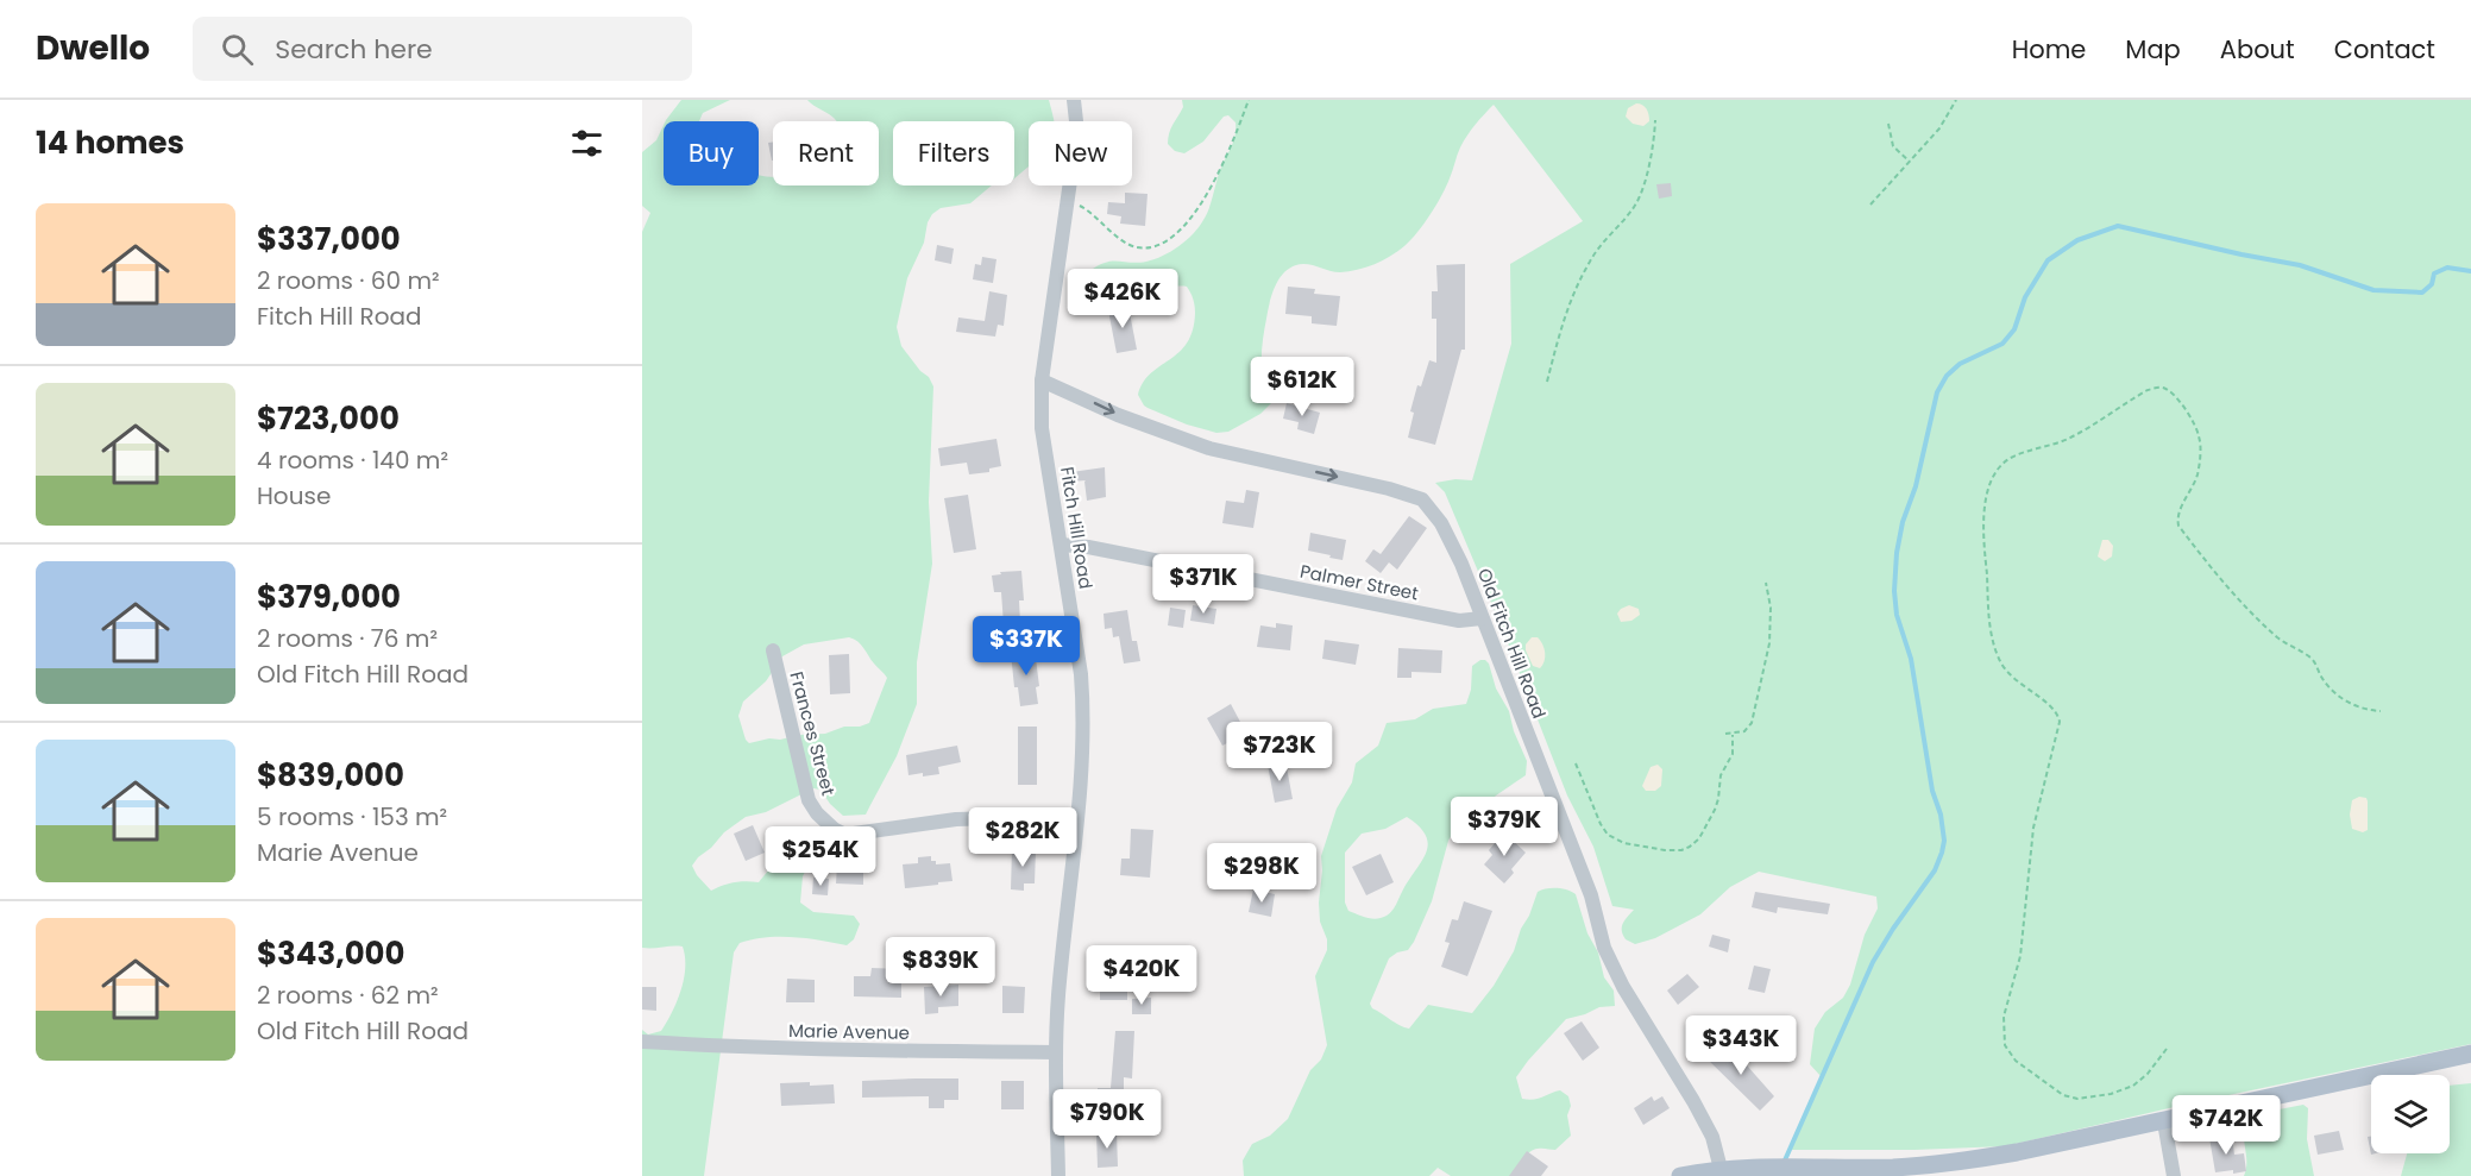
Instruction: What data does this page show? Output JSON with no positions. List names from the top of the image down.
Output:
{
  "streets": {
    "street": [
      "Fitch Hill Road",
      "Palmer Street",
      "Old Fitch Hill Road",
      "Frances Street",
      "Marie Avenue"
    ]
  },
  "crossings": [
    ["Fitch Hill Road", "Palmer Street"],
    ["Fitch Hill Road", "Old Fitch Hill Road"],
    ["Fitch Hill Road", "Frances Street"],
    ["Fitch Hill Road", "Marie Avenue"],
    ["Palmer Street", "Old Fitch Hill Road"]
  ],
  "one_way": ["Old Fitch Hill Road"],
  "page": {
    "header": "Dwello",
    "search": "Search here",
    "nav": [
      "Home",
      "Map",
      "About",
      "Contact"
    ],
    "heading": "14 homes",
    "chip": [
      "Buy",
      "Rent",
      "Filters",
      "New"
    ],
    "list": [
      {
        "name": "$337,000",
        "note": "2 rooms · 60 m² · Fitch Hill Road"
      },
      {
        "name": "$723,000",
        "note": "4 rooms · 140 m² · House"
      },
      {
        "name": "$379,000",
        "note": "2 rooms · 76 m² · Old Fitch Hill Road"
      },
      {
        "name": "$839,000",
        "note": "5 rooms · 153 m² · Marie Avenue"
      },
      {
        "name": "$343,000",
        "note": "2 rooms · 62 m² · Old Fitch Hill Road"
      }
    ],
    "price": [
      "$426K",
      "$612K",
      "$371K",
      "$337K",
      "$723K",
      "$379K",
      "$282K",
      "$254K",
      "$298K",
      "$839K",
      "$420K",
      "$343K",
      "$790K",
      "$742K"
    ]
  }
}
